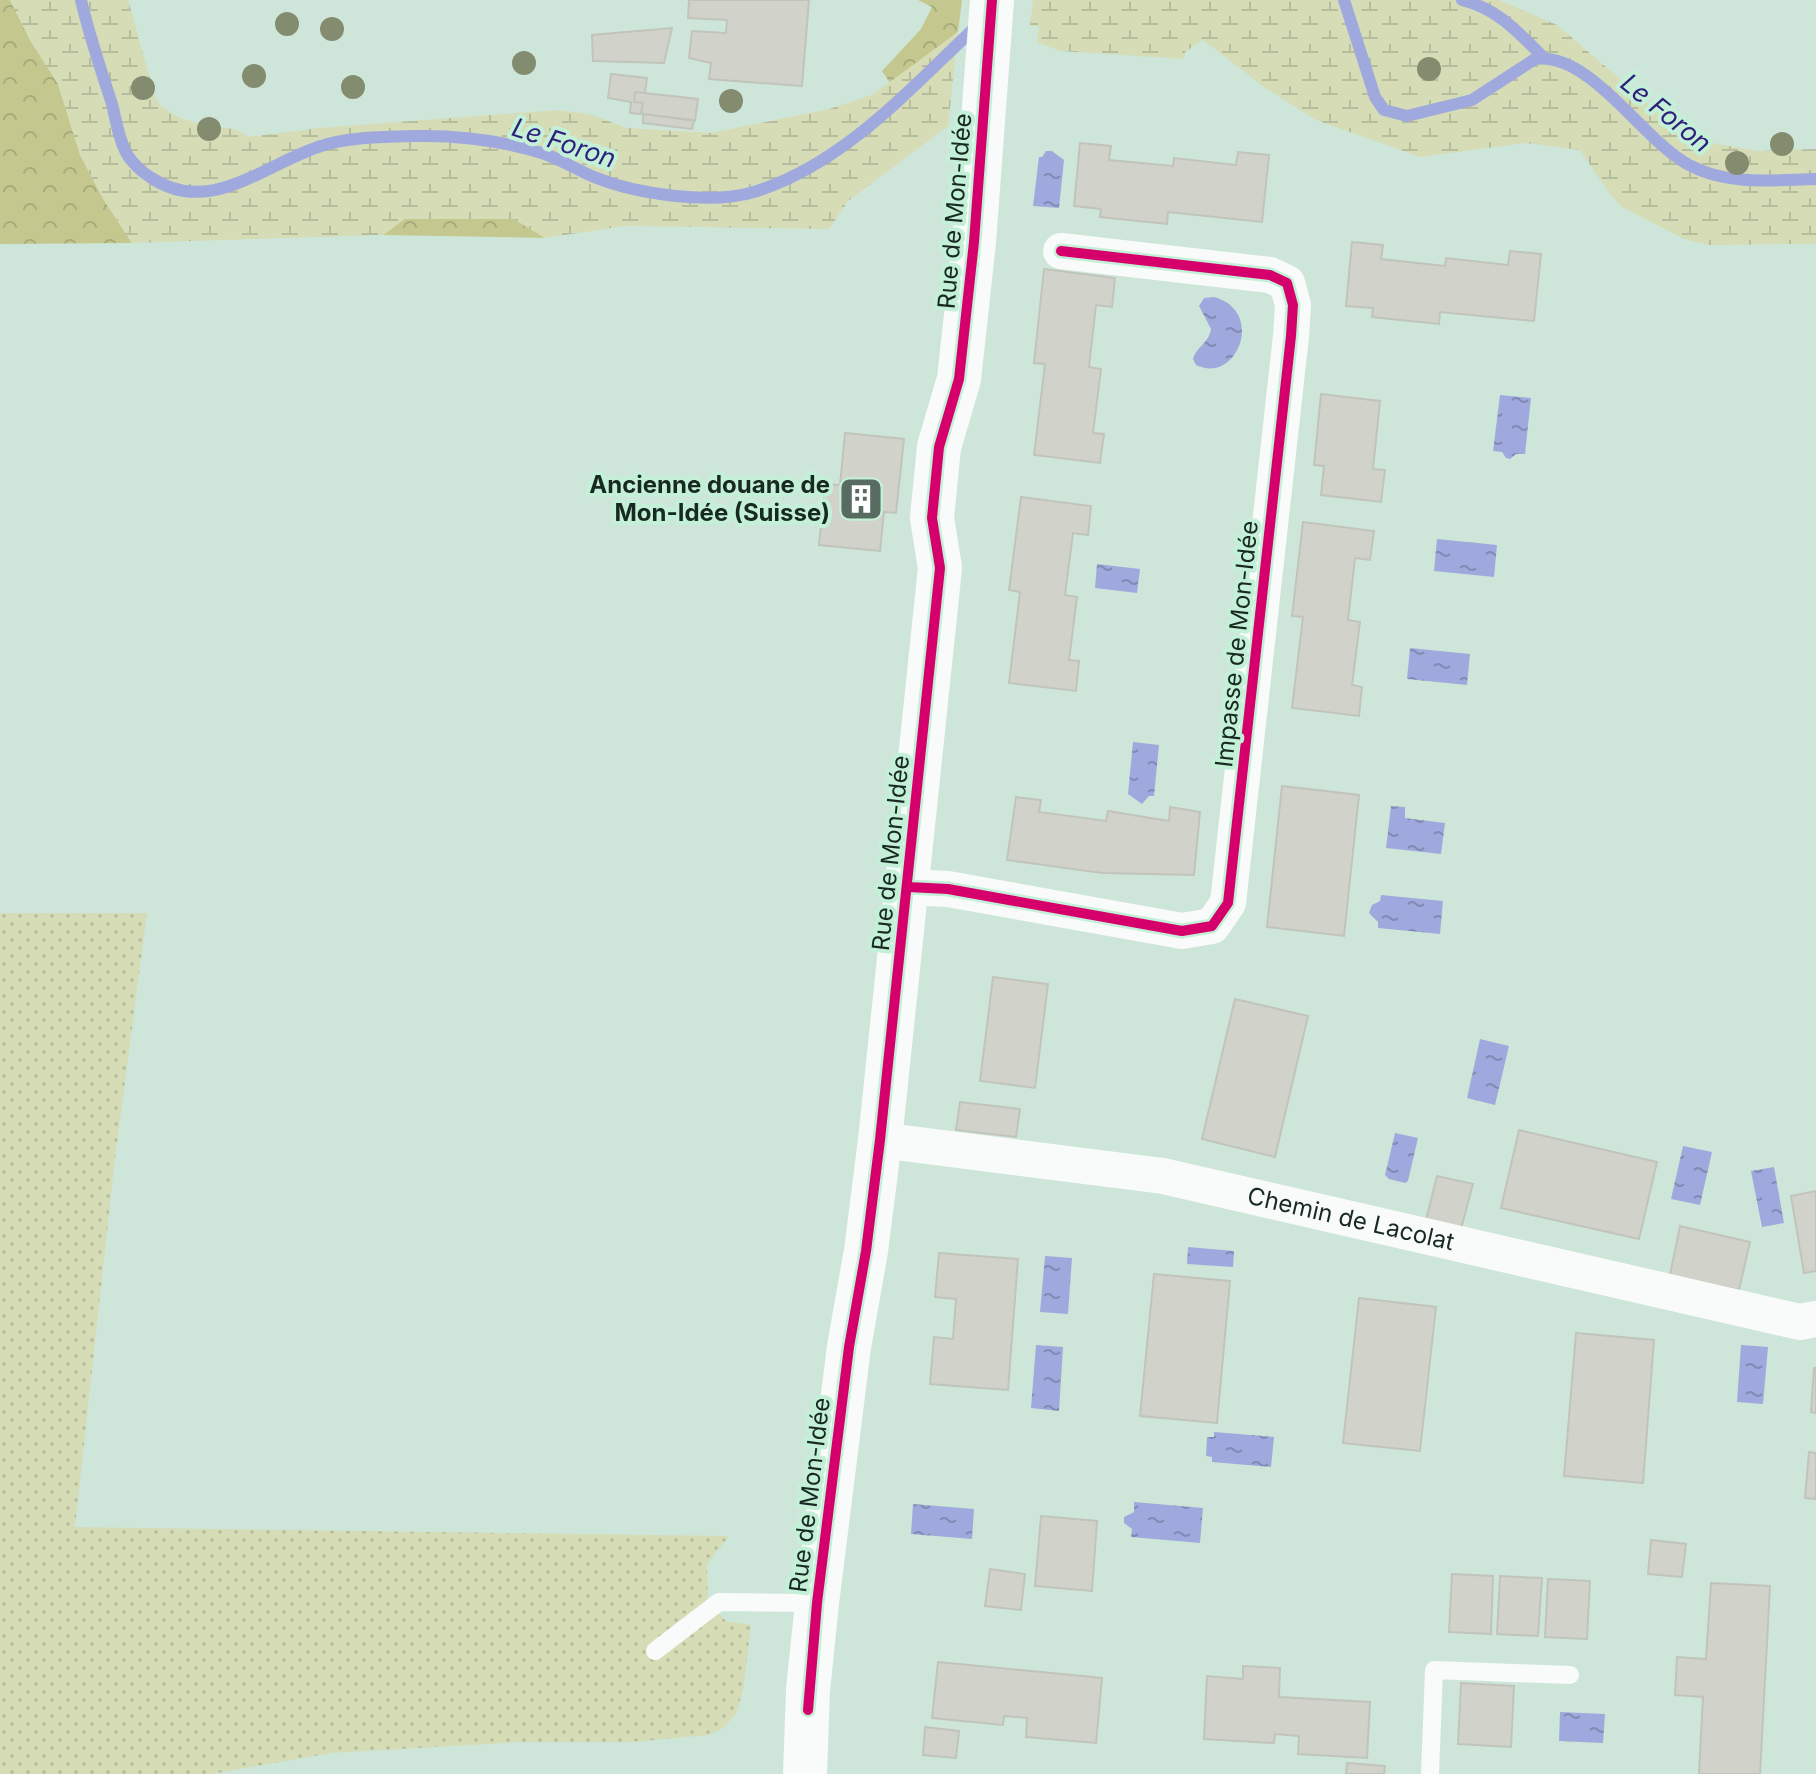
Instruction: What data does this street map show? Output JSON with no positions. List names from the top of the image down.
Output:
{
  "streets": {
    "street": ["Rue de Mon-Idée", "Impasse de Mon-Idée", "Chemin de Lacolat"]
  },
  "crossings": [
    ["Rue de Mon-Idée", "Impasse de Mon-Idée"],
    ["Rue de Mon-Idée", "Chemin de Lacolat"]
  ],
  "water": ["Le Foron"],
  "places": {
    "building": ["Ancienne douane de Mon-Idée (Suisse)"]
  }
}
